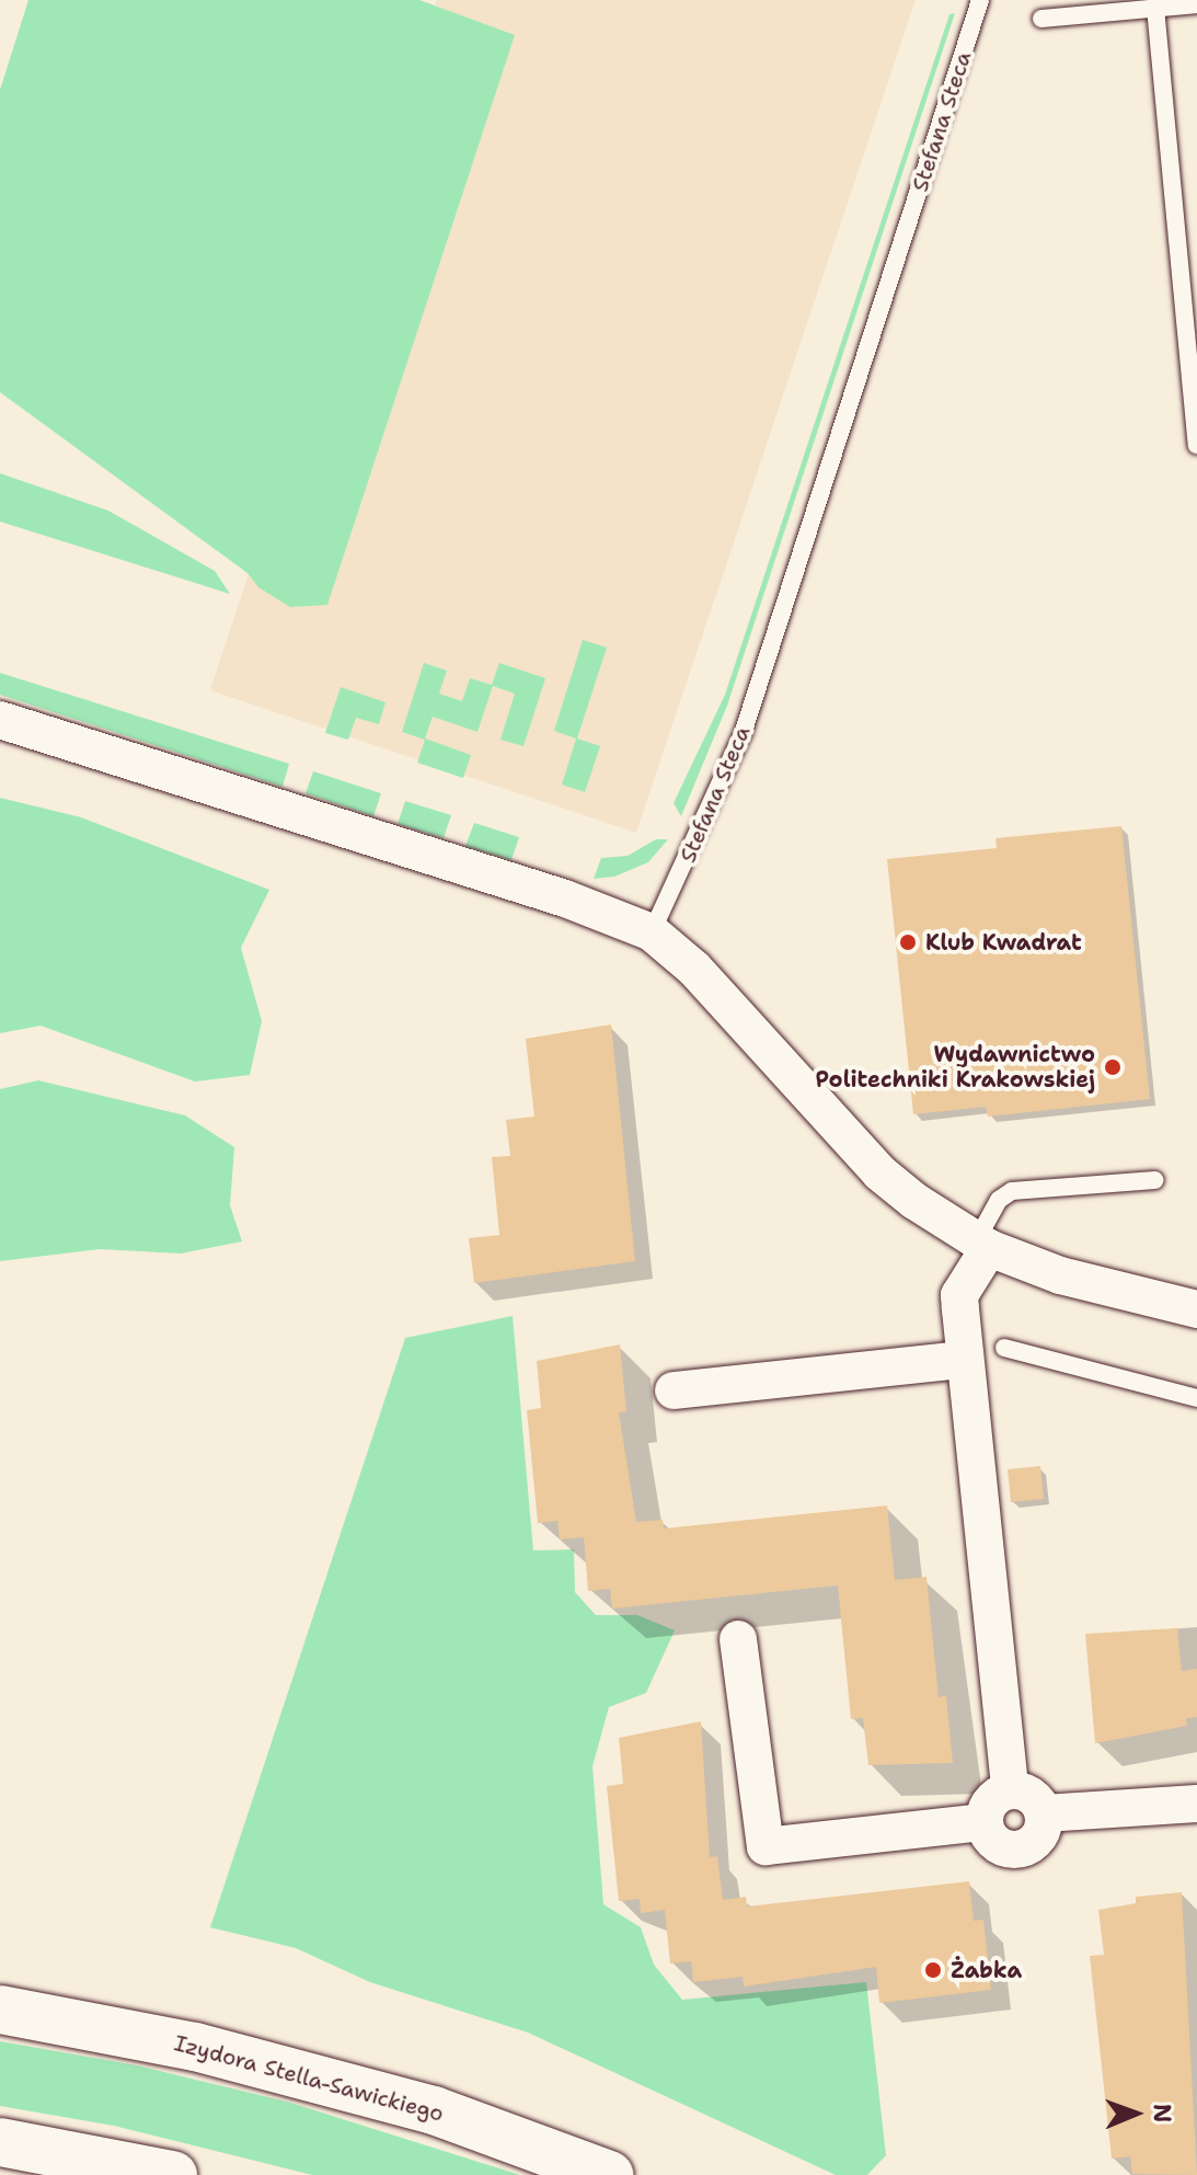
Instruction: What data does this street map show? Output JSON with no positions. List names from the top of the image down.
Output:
{
  "streets": {
    "main road": ["Izydora Stella-Sawickiego"],
    "lane": ["Stefana Steca"]
  },
  "places": ["Klub Kwadrat", "Wydawnictwo Politechniki Krakowskiej", "Żabka"],
  "north": "right"
}
